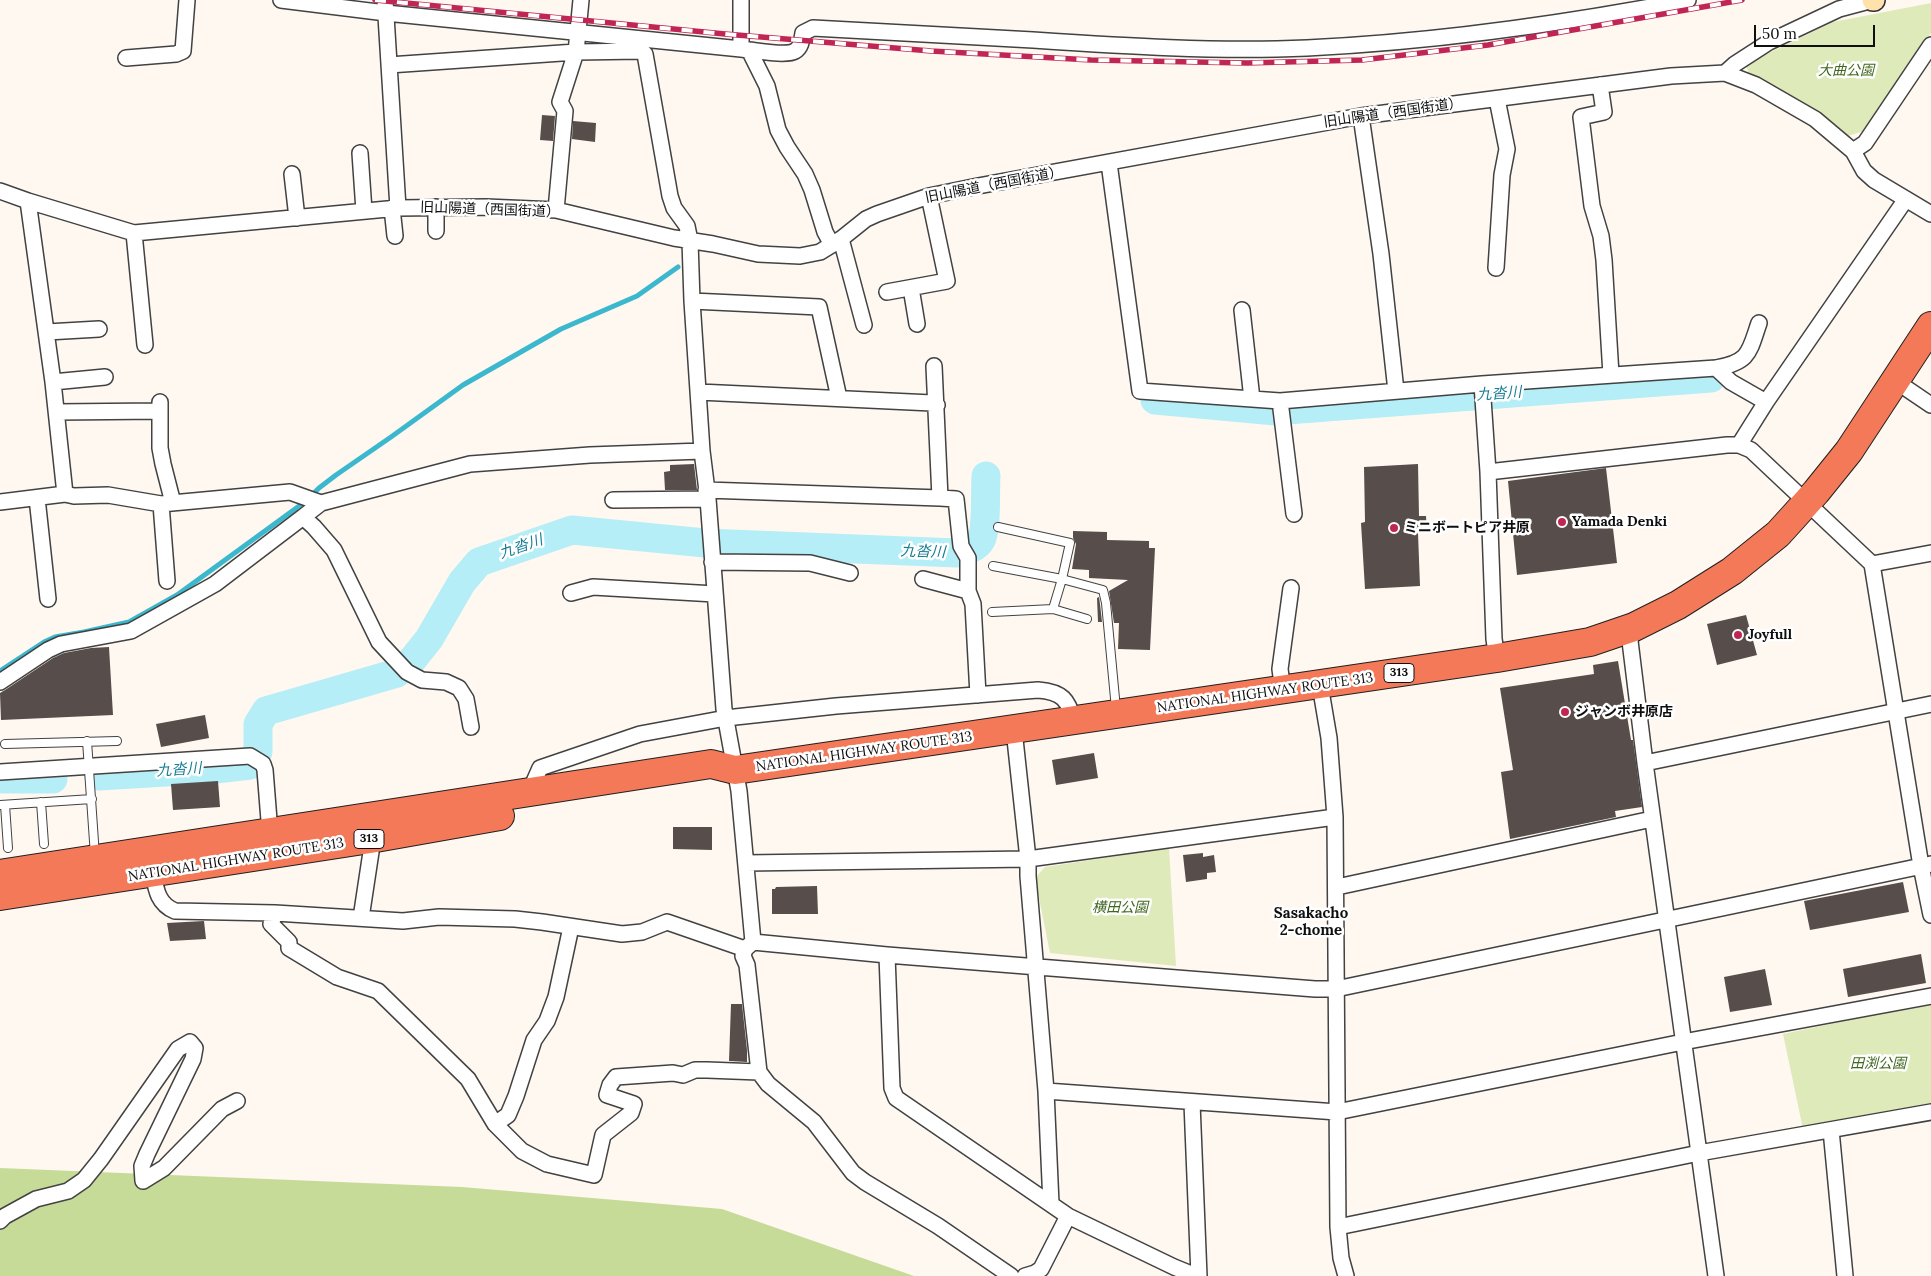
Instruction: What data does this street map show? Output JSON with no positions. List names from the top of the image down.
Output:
{
  "streets": {
    "highway": ["313", "NATIONAL HIGHWAY ROUTE 313"],
    "street": ["旧山陽道（西国街道）"]
  },
  "districts": ["Sasakacho 2-chome"],
  "water": ["九沓川"],
  "parks": ["大曲公園", "横田公園", "田渕公園"],
  "places": [
    "Yamada Denki",
    "ミニボートピア井原",
    "Joyfull",
    "ジャンボ井原店"
  ],
  "scale_bar": "50 m"
}
